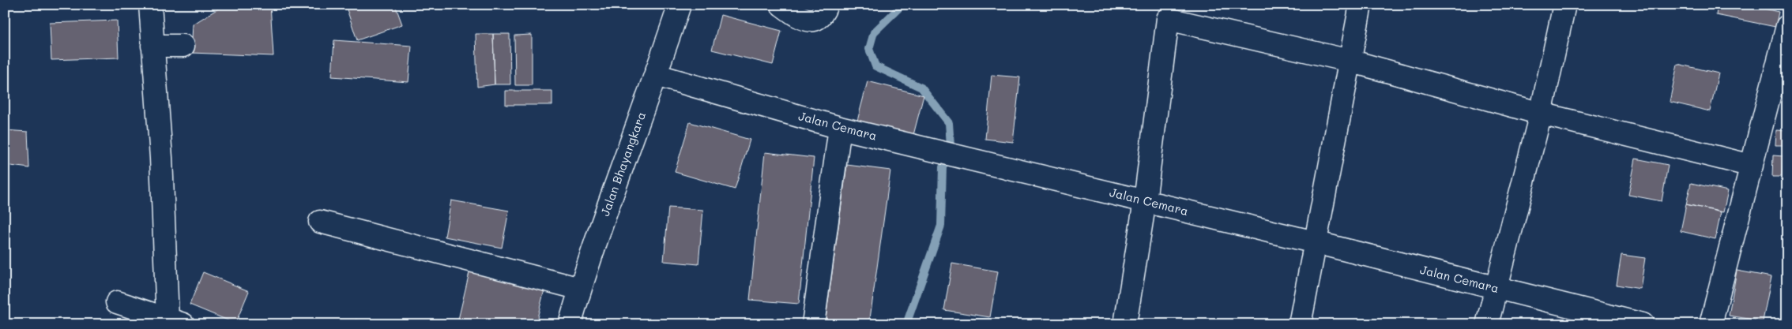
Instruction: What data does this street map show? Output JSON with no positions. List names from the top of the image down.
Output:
{
  "streets": {
    "street": ["Jalan Cemara", "Jalan Bhayangkara"]
  },
  "crossings": [
    ["Jalan Cemara", "Jalan Bhayangkara"]
  ]
}
